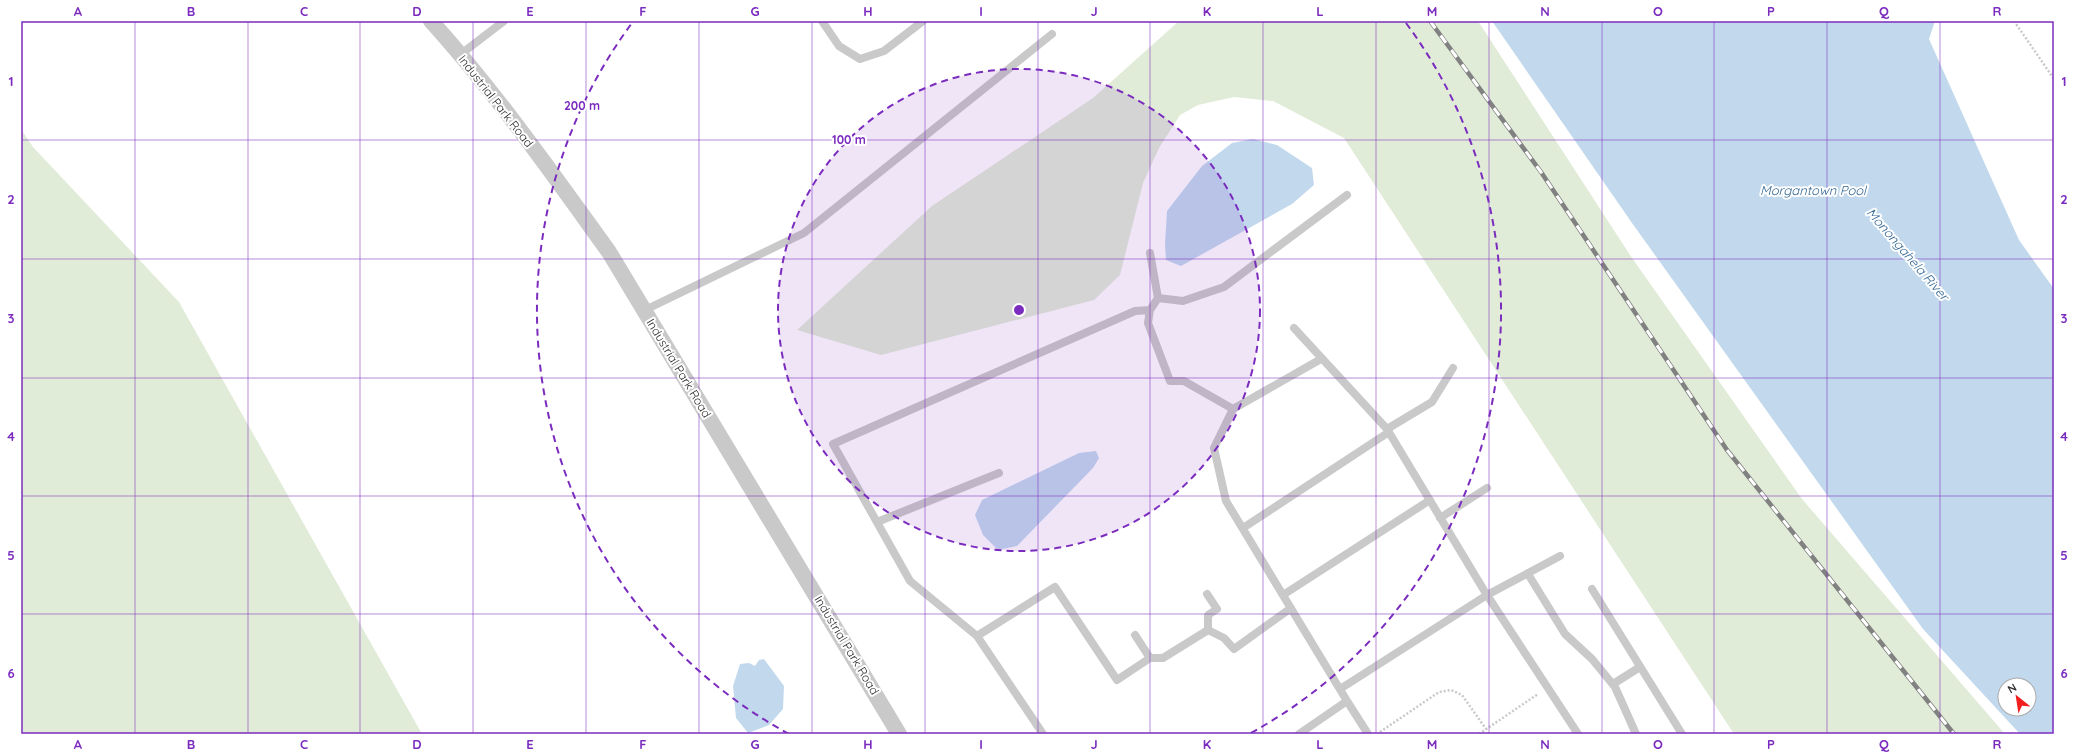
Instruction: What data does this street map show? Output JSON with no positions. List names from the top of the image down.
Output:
{
  "streets": {
    "street": ["Industrial Park Road"]
  },
  "water": ["Morgantown Pool", "Monongahela River"],
  "north": "top left",
  "grid": {
    "columns": [
      "A",
      "B",
      "C",
      "D",
      "E",
      "F",
      "G",
      "H",
      "I",
      "J",
      "K",
      "L",
      "M",
      "N",
      "O",
      "P",
      "Q",
      "R"
    ],
    "rows": [
      "1",
      "2",
      "3",
      "4",
      "5",
      "6"
    ]
  },
  "rings": ["200 m", "100 m"]
}
